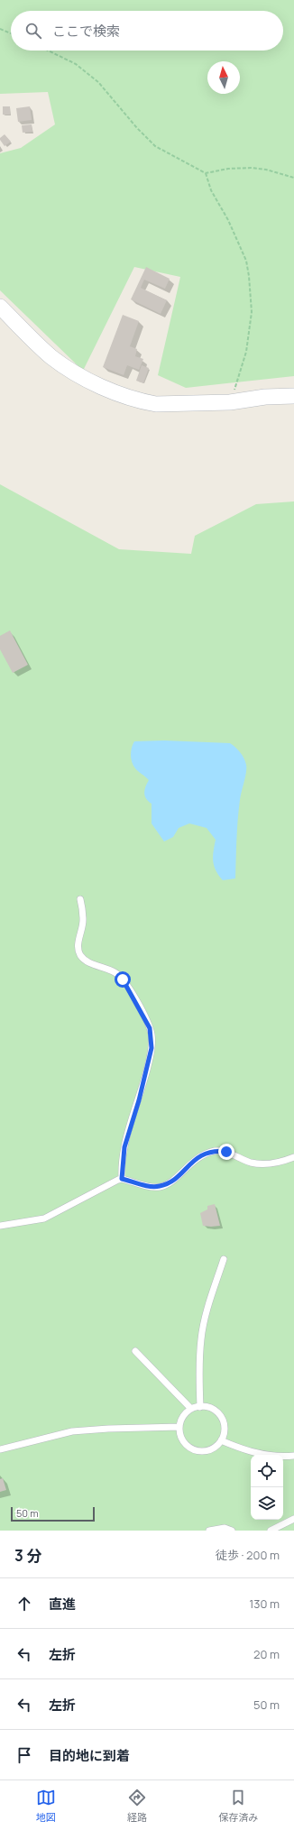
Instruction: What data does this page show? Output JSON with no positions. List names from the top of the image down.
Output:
{
  "scale_bar": "50 m",
  "north": "top",
  "page": {
    "search": "ここで検索",
    "scale": "50 m",
    "heading": ["3 分", "徒歩 · 200 m"],
    "list": [
      ["直進", "130 m"],
      ["左折", "20 m"],
      ["左折", "50 m"],
      "目的地に到着"
    ],
    "nav": ["地図", "経路", "保存済み"]
  }
}
